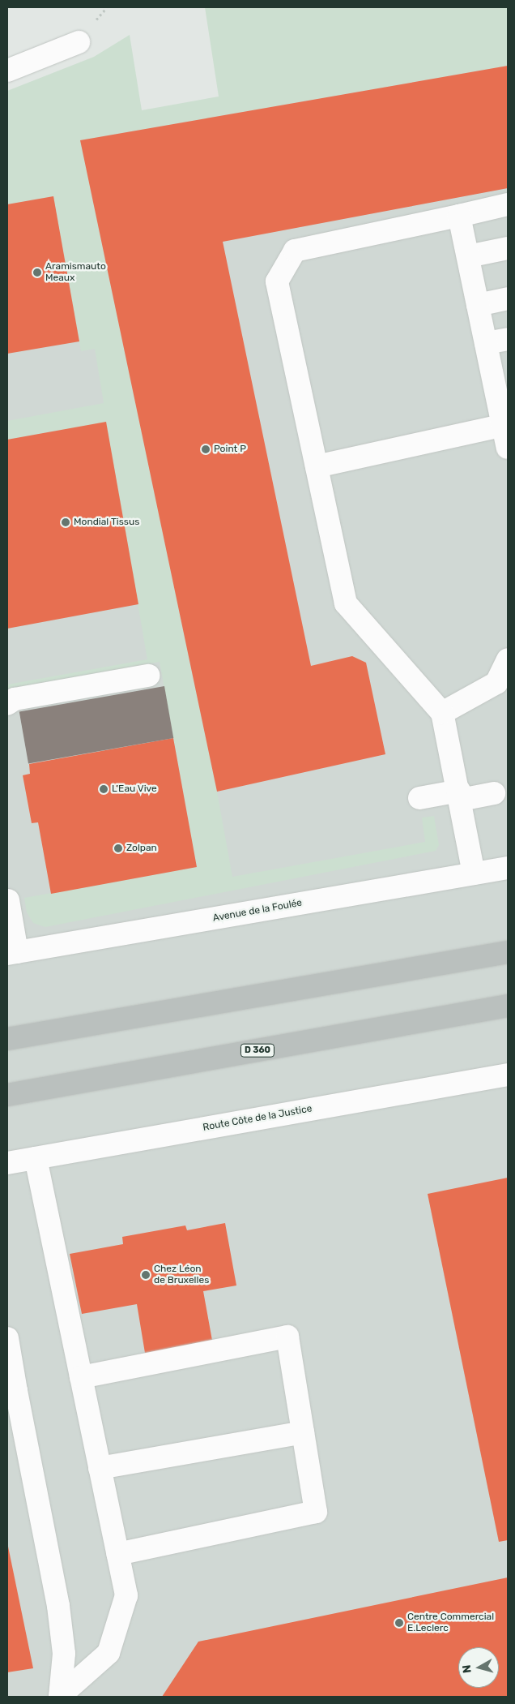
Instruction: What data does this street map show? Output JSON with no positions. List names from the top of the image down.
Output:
{
  "streets": {
    "highway": ["D 360"],
    "street": ["Avenue de la Foulée", "Route Côte de la Justice"]
  },
  "places": [
    "Aramismauto Meaux",
    "Point P",
    "Mondial Tissus",
    "L'Eau Vive",
    "Zolpan",
    "Chez Léon de Bruxelles",
    "Centre Commercial E.Leclerc"
  ],
  "north": "left"
}
